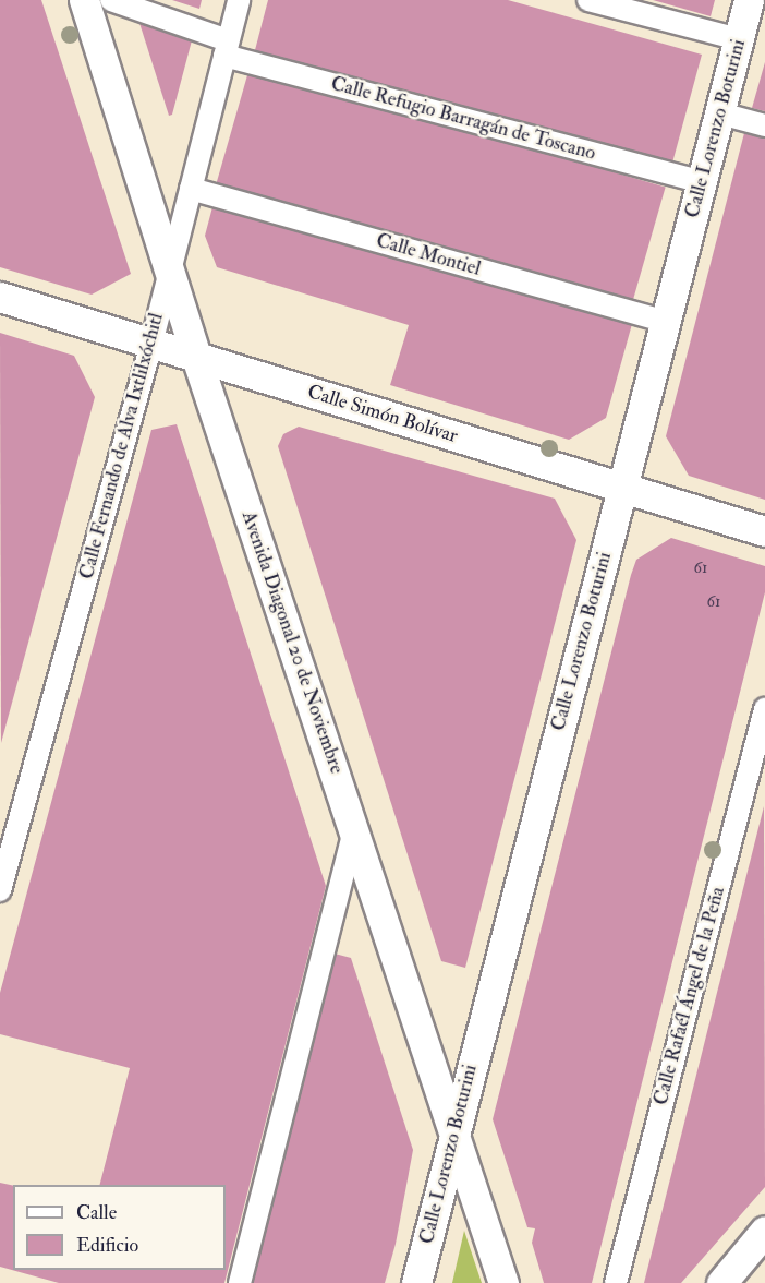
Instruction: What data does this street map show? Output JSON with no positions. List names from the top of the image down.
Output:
{
  "streets": {
    "main road": ["Calle Lorenzo Boturini", "Calle Simón Bolívar", "Avenida Diagonal 20 de Noviembre"],
    "street": [
      "Calle Refugio Barragán de Toscano",
      "Calle Montiel",
      "Calle Fernando de Alva Ixtlilxóchitl",
      "Calle Rafaél Ángel de la Peña"
    ]
  },
  "crossings": [
    ["Calle Refugio Barragán de Toscano", "Calle Lorenzo Boturini"],
    ["Calle Refugio Barragán de Toscano", "Calle Fernando de Alva Ixtlilxóchitl"],
    ["Calle Lorenzo Boturini", "Calle Montiel"],
    ["Calle Lorenzo Boturini", "Calle Simón Bolívar"],
    ["Calle Lorenzo Boturini", "Avenida Diagonal 20 de Noviembre"],
    ["Calle Montiel", "Calle Fernando de Alva Ixtlilxóchitl"],
    ["Calle Simón Bolívar", "Calle Fernando de Alva Ixtlilxóchitl"],
    ["Calle Simón Bolívar", "Avenida Diagonal 20 de Noviembre"],
    ["Calle Fernando de Alva Ixtlilxóchitl", "Avenida Diagonal 20 de Noviembre"]
  ],
  "house_numbers": ["61", "61"],
  "legend": ["Calle", "Edificio"]
}
